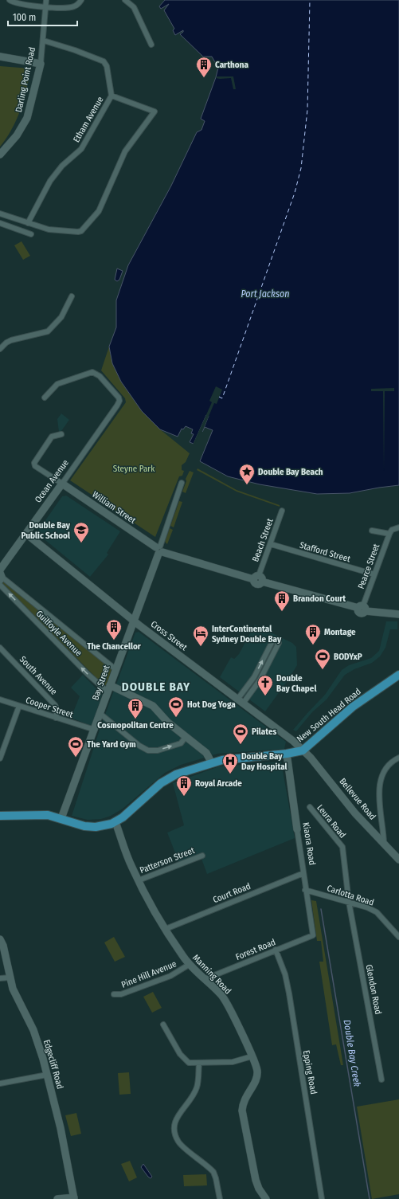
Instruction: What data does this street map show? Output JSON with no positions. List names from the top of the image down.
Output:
{
  "streets": {
    "main road": ["New South Head Road"],
    "street": [
      "Darling Point Road",
      "Etham Avenue",
      "Ocean Avenue",
      "William Street",
      "Beach Street",
      "Stafford Street",
      "Pearce Street",
      "Guilfoyle Avenue",
      "Cross Street",
      "South Avenue",
      "Bay Street",
      "Cooper Street",
      "Bellevue Road",
      "Leura Road",
      "Kiaora Road",
      "Patterson Street",
      "Court Road",
      "Carlotta Road",
      "Forest Road",
      "Pine Hill Avenue",
      "Manning Road",
      "Glendon Road",
      "Edgecliff Road",
      "Epping Road"
    ]
  },
  "crossings": [
    ["Darling Point Road", "Etham Avenue"],
    ["Ocean Avenue", "William Street"],
    ["Ocean Avenue", "Guilfoyle Avenue"],
    ["Ocean Avenue", "Cross Street"],
    ["William Street", "Beach Street"],
    ["William Street", "Pearce Street"],
    ["William Street", "Bay Street"],
    ["Beach Street", "Stafford Street"],
    ["Stafford Street", "Pearce Street"],
    ["Guilfoyle Avenue", "Bay Street"],
    ["Cross Street", "Bay Street"],
    ["Cross Street", "New South Head Road"],
    ["Cross Street", "Bellevue Road"],
    ["South Avenue", "Cooper Street"],
    ["Bay Street", "Cooper Street"],
    ["Bay Street", "New South Head Road"],
    ["New South Head Road", "Bellevue Road"],
    ["New South Head Road", "Kiaora Road"],
    ["New South Head Road", "Manning Road"],
    ["Leura Road", "Carlotta Road"],
    ["Leura Road", "Glendon Road"],
    ["Kiaora Road", "Court Road"],
    ["Kiaora Road", "Carlotta Road"],
    ["Kiaora Road", "Forest Road"],
    ["Patterson Street", "Manning Road"],
    ["Court Road", "Manning Road"],
    ["Carlotta Road", "Glendon Road"],
    ["Forest Road", "Manning Road"],
    ["Forest Road", "Epping Road"],
    ["Pine Hill Avenue", "Manning Road"]
  ],
  "districts": ["DOUBLE BAY"],
  "water": ["Port Jackson", "Double Bay Creek"],
  "parks": ["Steyne Park"],
  "places": {
    "building": [
      "Carthona",
      "Brandon Court",
      "The Chancellor",
      "Montage",
      "Cosmopolitan Centre",
      "Royal Arcade"
    ],
    "place": ["Double Bay Beach"],
    "school or university": ["Double Bay Public School"],
    "hotel": ["InterContinental Sydney Double Bay"],
    "sports": [
      "BODYxP",
      "Hot Dog Yoga",
      "Pilates",
      "The Yard Gym"
    ],
    "church": ["Double Bay Chapel"],
    "hospital": ["Double Bay Day Hospital"]
  },
  "scale_bar": "100 m"
}
